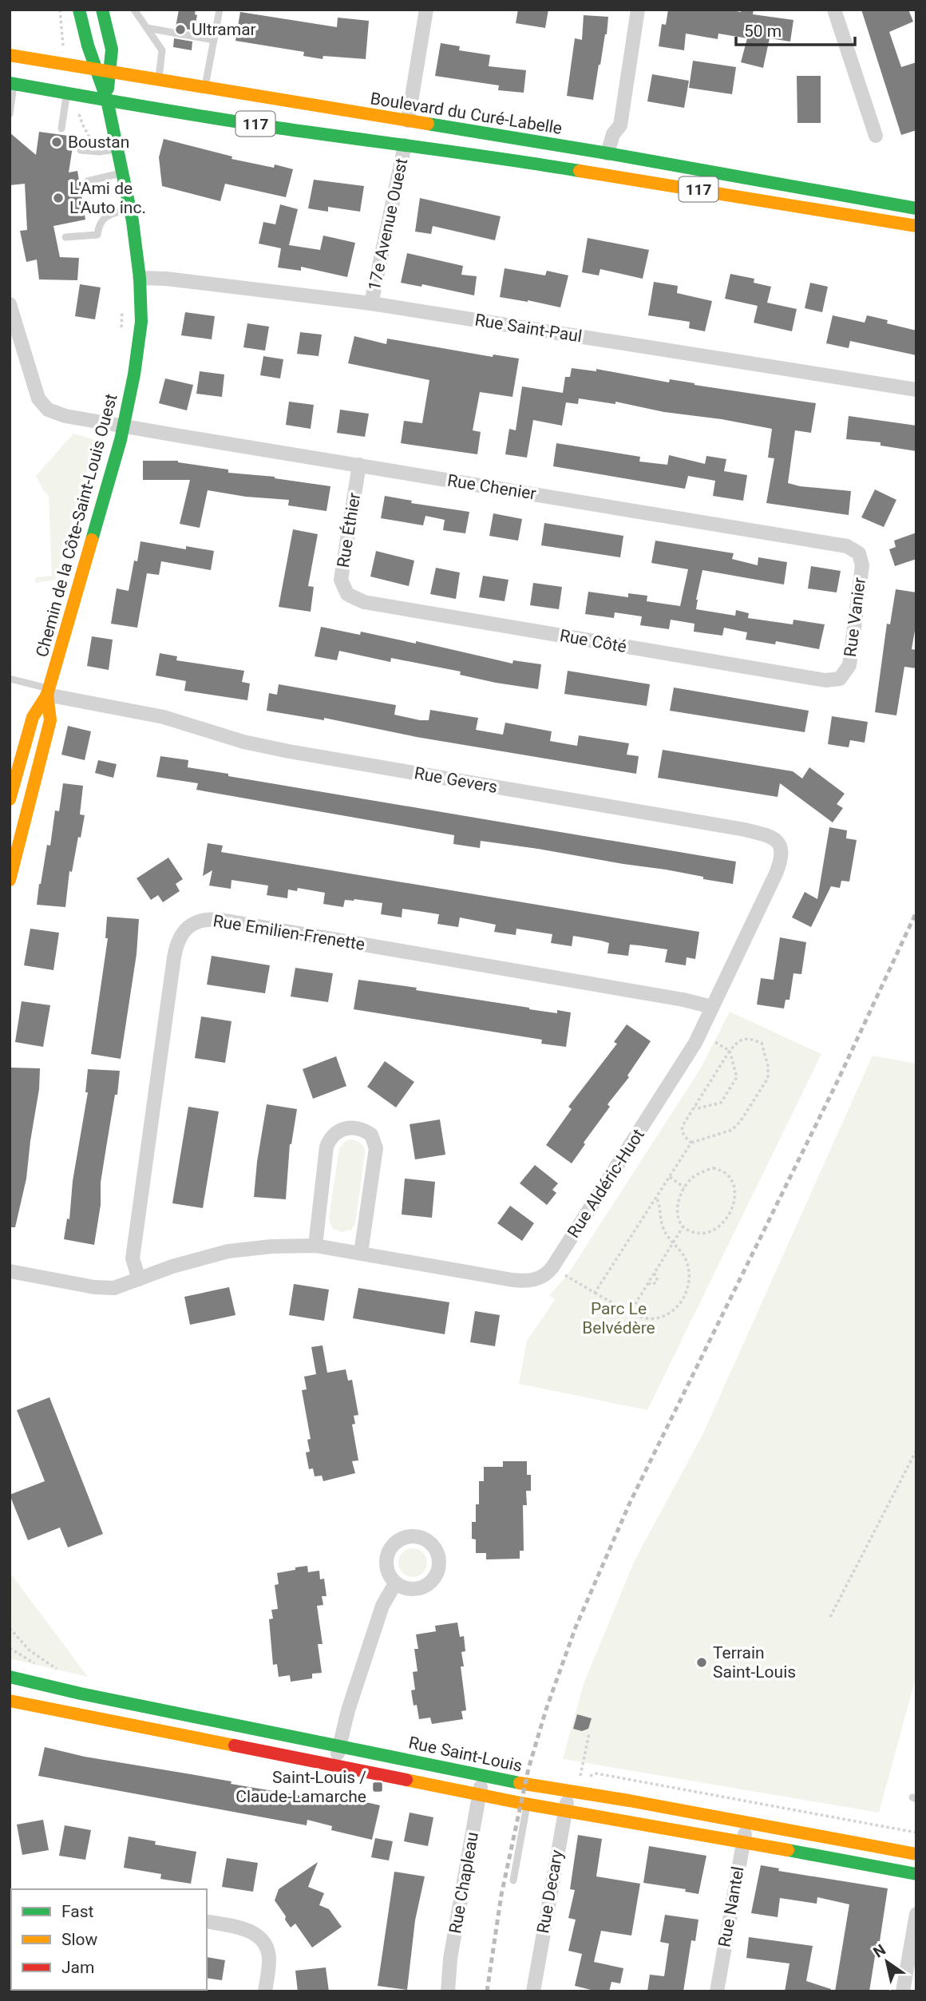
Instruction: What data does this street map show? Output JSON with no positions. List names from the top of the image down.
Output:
{
  "streets": {
    "street": [
      "Boulevard du Curé-Labelle",
      "117",
      "17e Avenue Ouest",
      "Rue Saint-Paul",
      "Rue Chenier",
      "Chemin de la Côte-Saint-Louis Ouest",
      "Rue Éthier",
      "Rue Vanier",
      "Rue Côté",
      "Rue Gevers",
      "Rue Emilien-Frenette",
      "Rue Aldéric-Huot",
      "Rue Saint-Louis",
      "Rue Chapleau",
      "Rue Decary",
      "Rue Nantel"
    ]
  },
  "crossings": [
    ["117", "17e Avenue Ouest"],
    ["117", "Chemin de la Côte-Saint-Louis Ouest"],
    ["17e Avenue Ouest", "Rue Saint-Paul"],
    ["Rue Saint-Paul", "Chemin de la Côte-Saint-Louis Ouest"],
    ["Rue Chenier", "Chemin de la Côte-Saint-Louis Ouest"],
    ["Rue Chenier", "Rue Éthier"],
    ["Rue Chenier", "Rue Vanier"],
    ["Chemin de la Côte-Saint-Louis Ouest", "Rue Gevers"],
    ["Rue Éthier", "Rue Côté"],
    ["Rue Vanier", "Rue Côté"],
    ["Rue Gevers", "Rue Aldéric-Huot"],
    ["Rue Emilien-Frenette", "Rue Aldéric-Huot"],
    ["Rue Saint-Louis", "Rue Chapleau"],
    ["Rue Saint-Louis", "Rue Decary"],
    ["Rue Saint-Louis", "Rue Nantel"]
  ],
  "parks": ["Parc Le Belvédère"],
  "places": {
    "other": [
      "Ultramar",
      "Boustan",
      "L'Ami de L'Auto inc.",
      "Terrain Saint-Louis"
    ],
    "transit": ["Saint-Louis / Claude-Lamarche"]
  },
  "legend": ["Fast", "Slow", "Jam"],
  "scale_bar": "50 m",
  "north": "top left"
}
